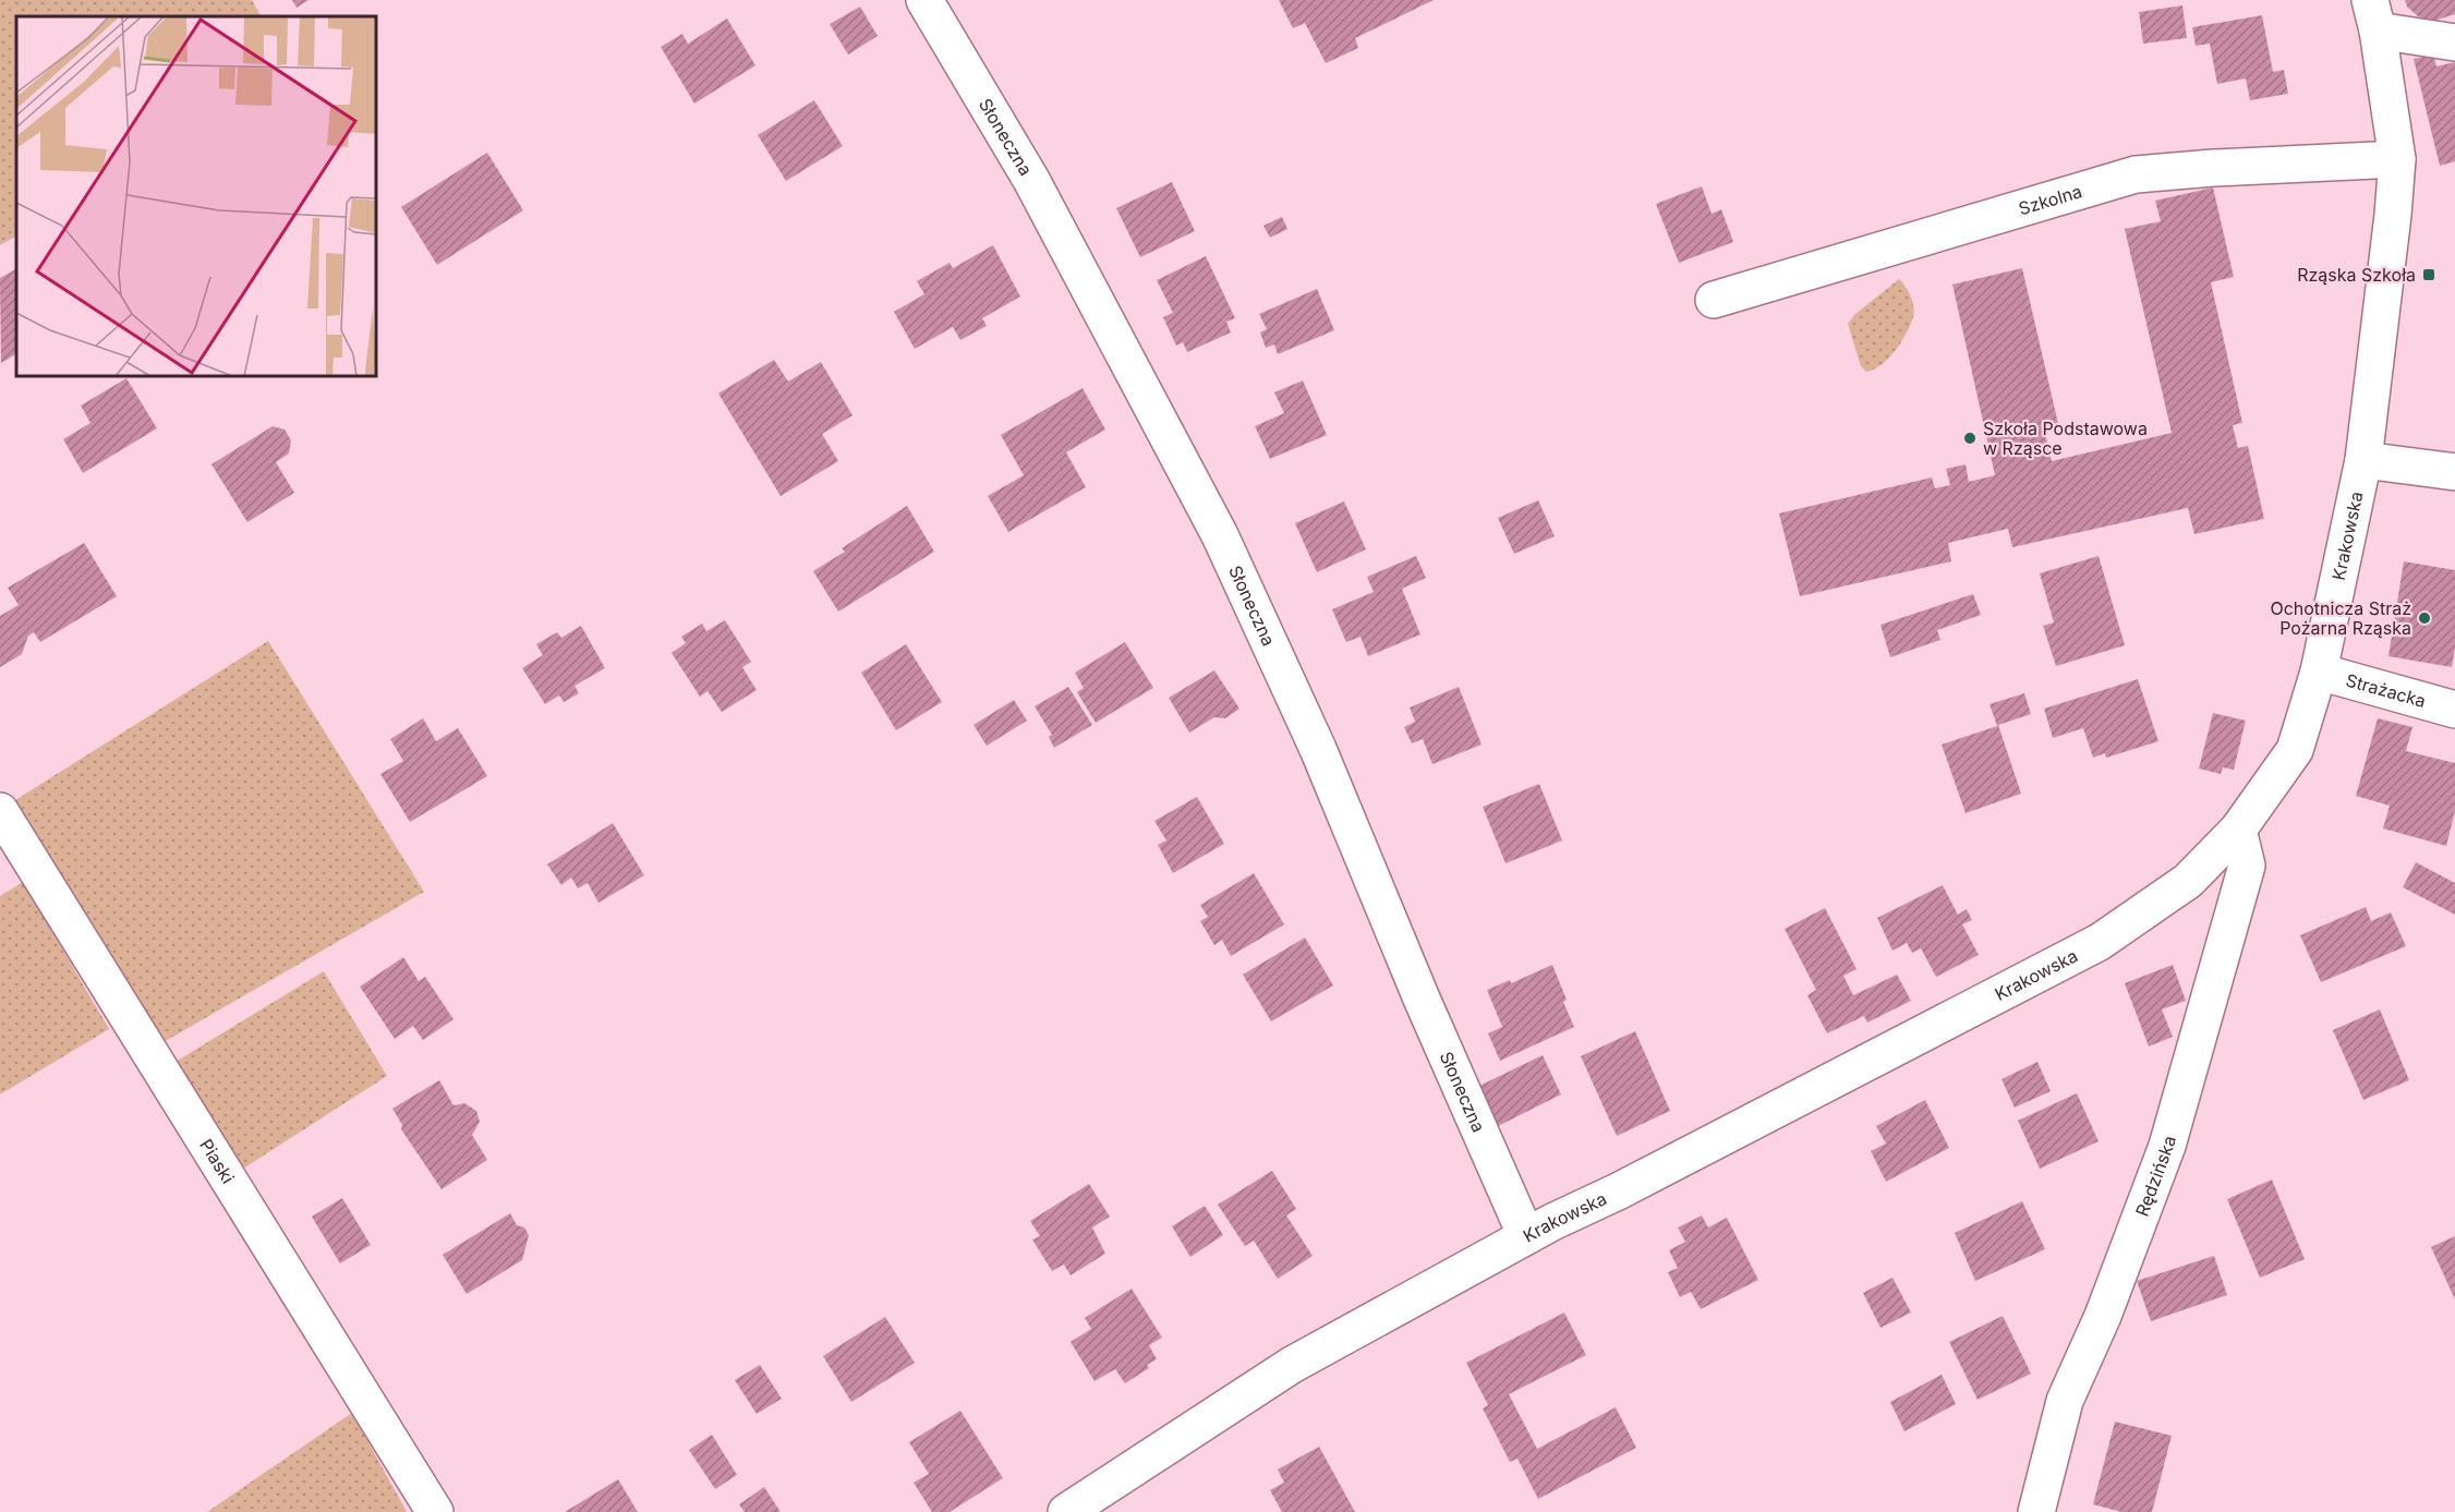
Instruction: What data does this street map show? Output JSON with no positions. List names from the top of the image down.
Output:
{
  "streets": {
    "street": [
      "Słoneczna",
      "Szkolna",
      "Krakowska",
      "Strażacka",
      "Piaski",
      "Rędzińska"
    ]
  },
  "crossings": [
    ["Słoneczna", "Krakowska"],
    ["Szkolna", "Krakowska"],
    ["Krakowska", "Strażacka"],
    ["Krakowska", "Rędzińska"]
  ],
  "places": {
    "transit": ["Rząska Szkoła"],
    "other": ["Szkoła Podstawowa w Rząsce", "Ochotnicza Straż Pożarna Rząska"]
  }
}
